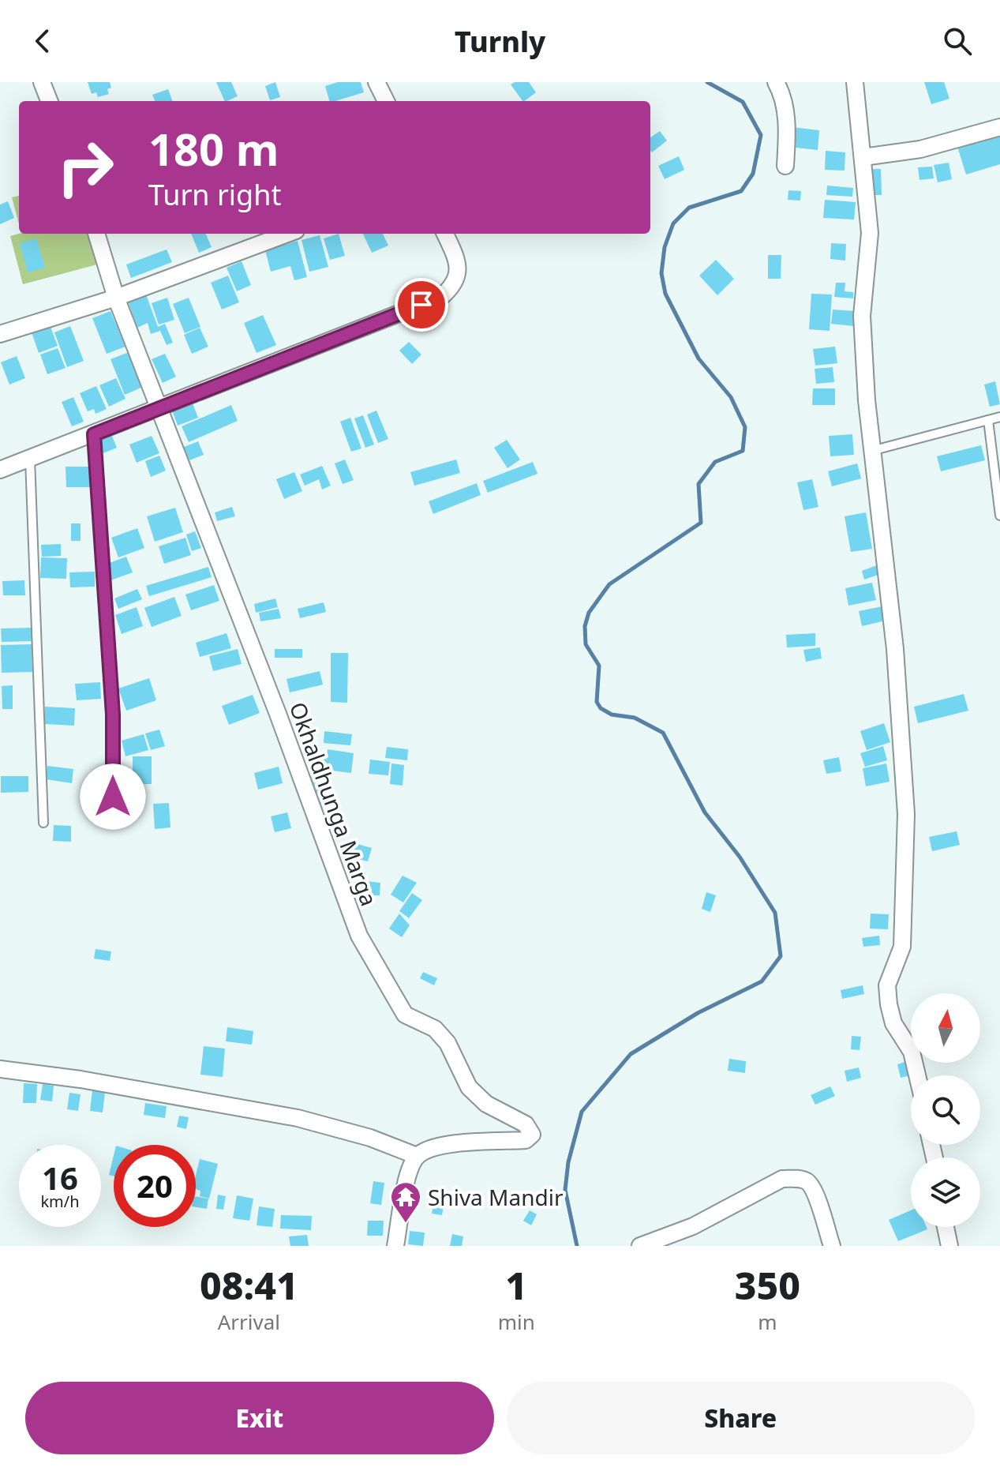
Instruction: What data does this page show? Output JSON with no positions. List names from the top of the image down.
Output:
{
  "streets": {
    "street": ["Okhaldhunga Marga"]
  },
  "places": {
    "temple": ["Shiva Mandir"]
  },
  "north": "top",
  "page": {
    "header": "Turnly",
    "turn": ["180 m", "Turn right"],
    "speed": "16 km/h",
    "limit": "20",
    "eta": [
      "08:41",
      "Arrival",
      "1",
      "min",
      "350",
      "m"
    ],
    "buttons": ["Exit", "Share"]
  }
}
